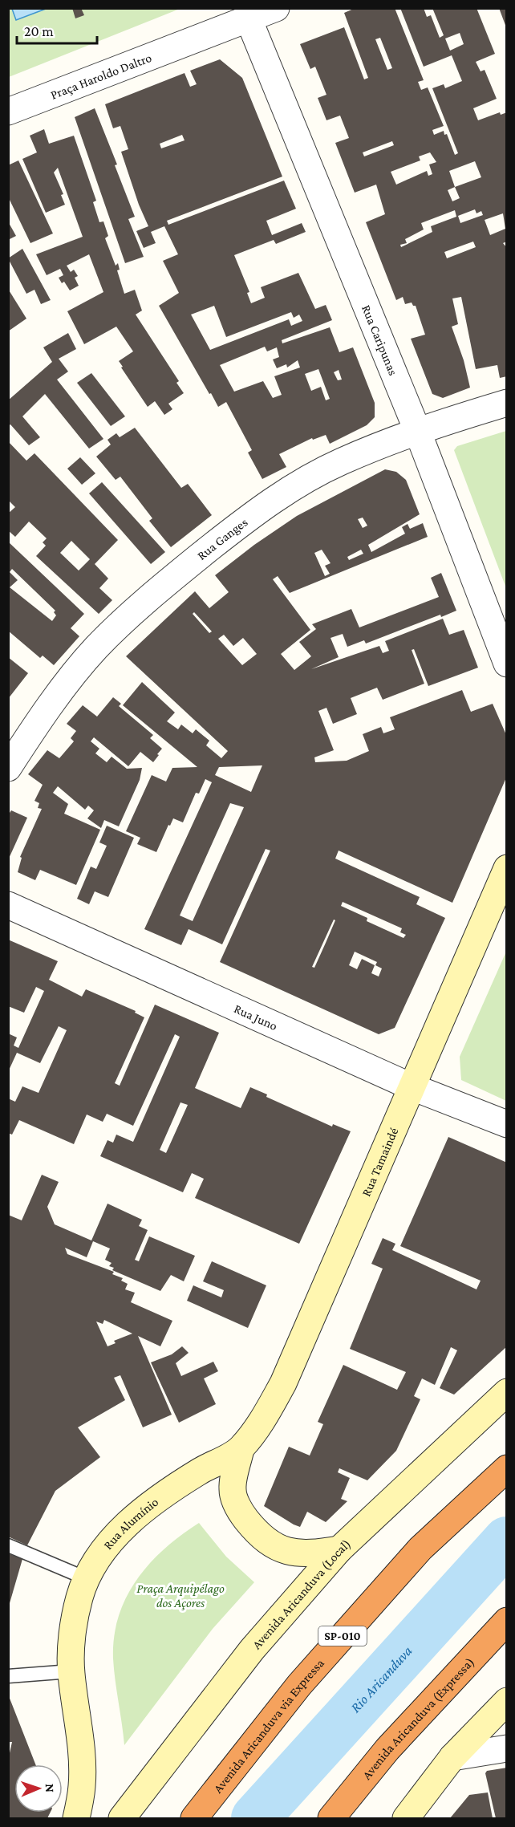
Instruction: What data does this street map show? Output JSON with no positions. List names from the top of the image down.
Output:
{
  "streets": {
    "highway": ["SP-010", "Avenida Aricanduva (Expressa)", "Avenida Aricanduva via Expressa"],
    "street": [
      "Praça Haroldo Daltro",
      "Rua Caripunas",
      "Rua Ganges",
      "Rua Juno",
      "Rua Tamaindé",
      "Rua Alumínio",
      "Avenida Aricanduva (Local)"
    ]
  },
  "crossings": [
    ["Praça Haroldo Daltro", "Rua Caripunas"],
    ["Rua Caripunas", "Rua Ganges"],
    ["Rua Juno", "Rua Tamaindé"],
    ["Rua Tamaindé", "Rua Alumínio"]
  ],
  "water": ["Rio Aricanduva"],
  "parks": ["Praça Arquipélago dos Açores"],
  "scale_bar": "20 m",
  "north": "right"
}
